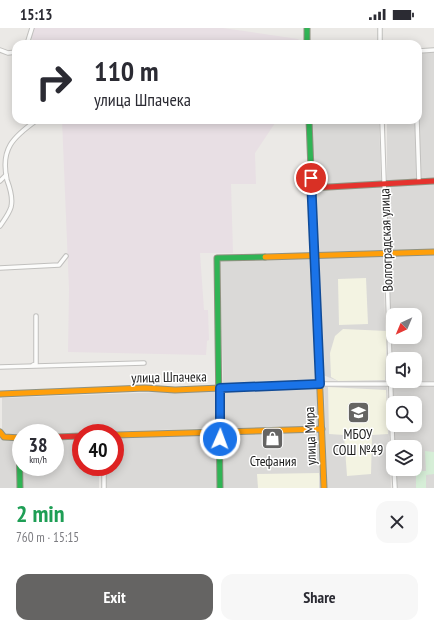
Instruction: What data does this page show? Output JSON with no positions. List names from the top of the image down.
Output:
{
  "streets": {
    "street": ["Волгоградская улица", "улица Шпачека", "улица Мира"]
  },
  "crossings": [
    ["улица Шпачека", "улица Мира"]
  ],
  "places": {
    "school or university": ["МБОУ СОШ №49"],
    "shop": ["Стефания"]
  },
  "north": "bottom left",
  "page": {
    "status": "15:13",
    "turn": ["110 m", "улица Шпачека"],
    "speed": "38 km/h",
    "limit": "40",
    "heading": ["2 min", "760 m · 15:15"],
    "buttons": ["Exit", "Share"]
  }
}
